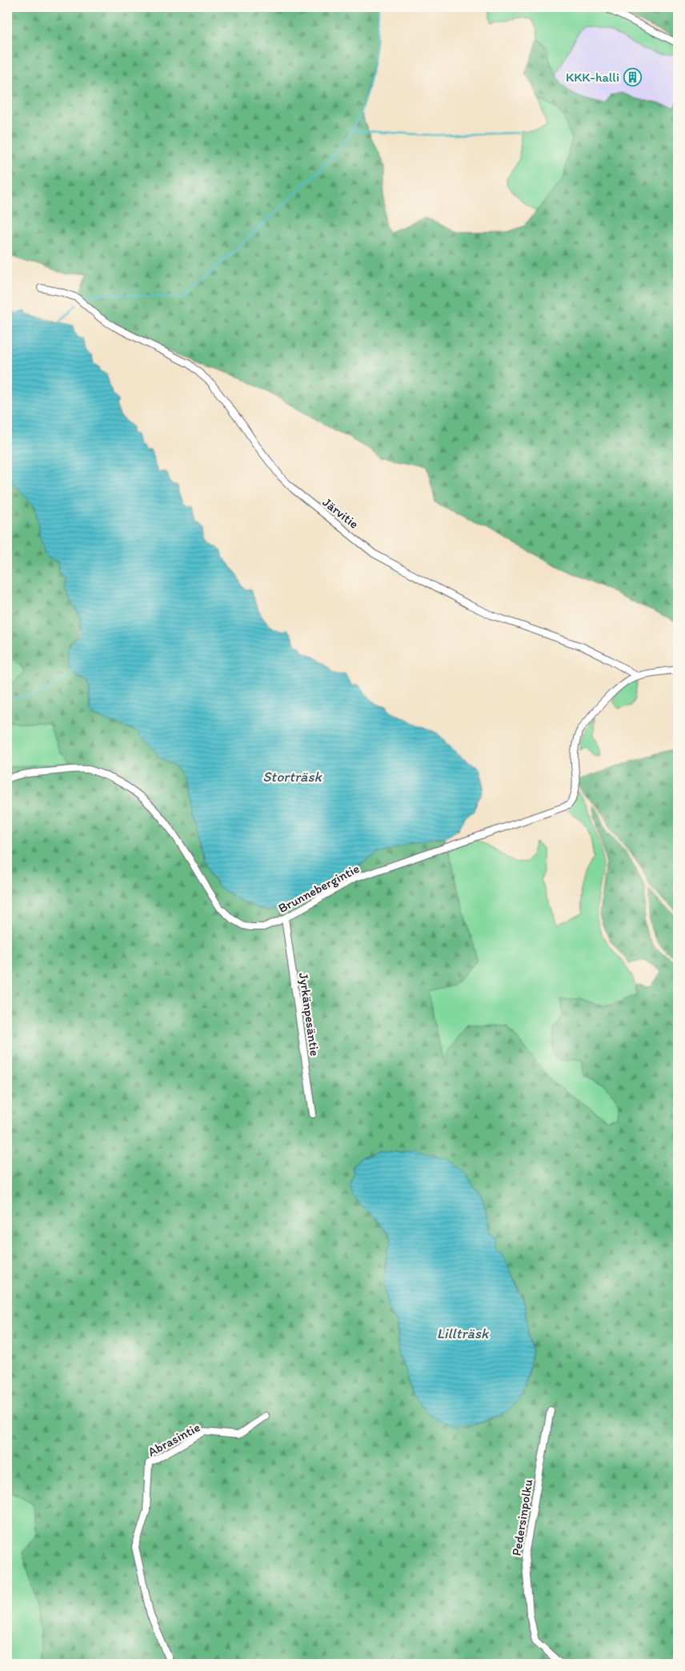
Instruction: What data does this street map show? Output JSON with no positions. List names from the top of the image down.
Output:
{
  "streets": {
    "street": [
      "Järvitie",
      "Brunnebergintie",
      "Jyrkänpesäntie",
      "Abrasintie",
      "Pedersinpolku"
    ]
  },
  "crossings": [
    ["Järvitie", "Brunnebergintie"],
    ["Brunnebergintie", "Jyrkänpesäntie"]
  ],
  "water": ["Storträsk", "Lillträsk"],
  "places": {
    "building": ["KKK-halli"]
  }
}
